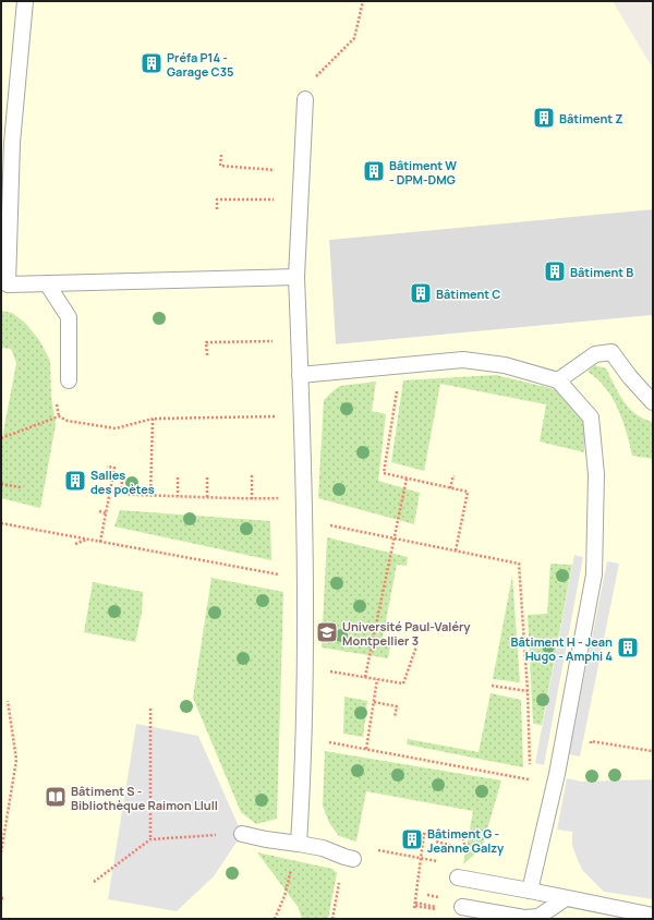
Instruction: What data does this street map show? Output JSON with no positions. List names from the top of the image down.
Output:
{
  "places": {
    "building": [
      "Préfa P14 - Garage C35",
      "Bâtiment Z",
      "Bâtiment W - DPM-DMG",
      "Bâtiment B",
      "Bâtiment C",
      "Salles des poètes",
      "Bâtiment H - Jean Hugo - Amphi 4",
      "Bâtiment G - Jeanne Galzy"
    ],
    "school or university": ["Université Paul-Valéry Montpellier 3"],
    "library": ["Bâtiment S - Bibliothèque Raimon Llull"]
  }
}
